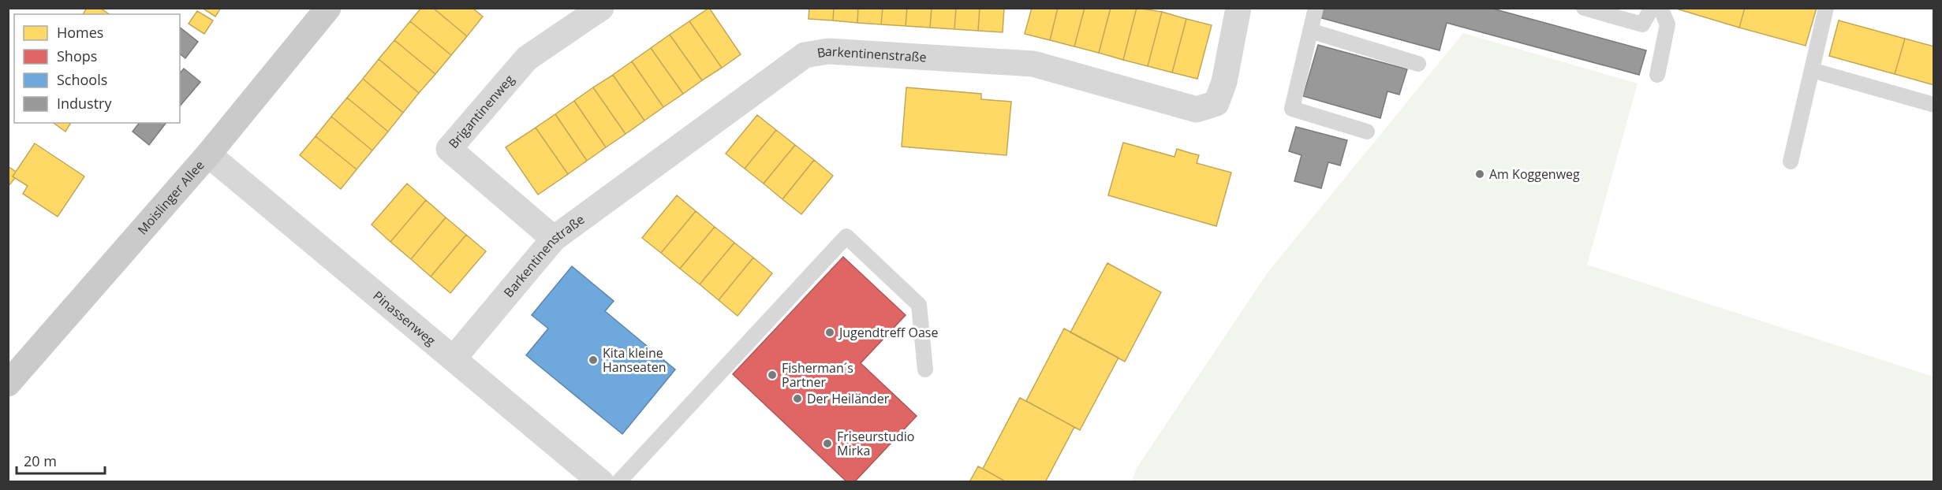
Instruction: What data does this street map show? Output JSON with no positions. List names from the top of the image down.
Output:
{
  "streets": {
    "main road": ["Moislinger Allee"],
    "street": ["Barkentinenstraße", "Brigantinenweg", "Pinassenweg"]
  },
  "crossings": [
    ["Barkentinenstraße", "Brigantinenweg"],
    ["Barkentinenstraße", "Pinassenweg"],
    ["Moislinger Allee", "Pinassenweg"]
  ],
  "places": [
    "Am Koggenweg",
    "Jugendtreff Oase",
    "Kita kleine Hanseaten",
    "Fisherman´s Partner",
    "Der Heiländer",
    "Friseurstudio Mirka"
  ],
  "legend": [
    "Homes",
    "Shops",
    "Schools",
    "Industry"
  ],
  "scale_bar": "20 m"
}
